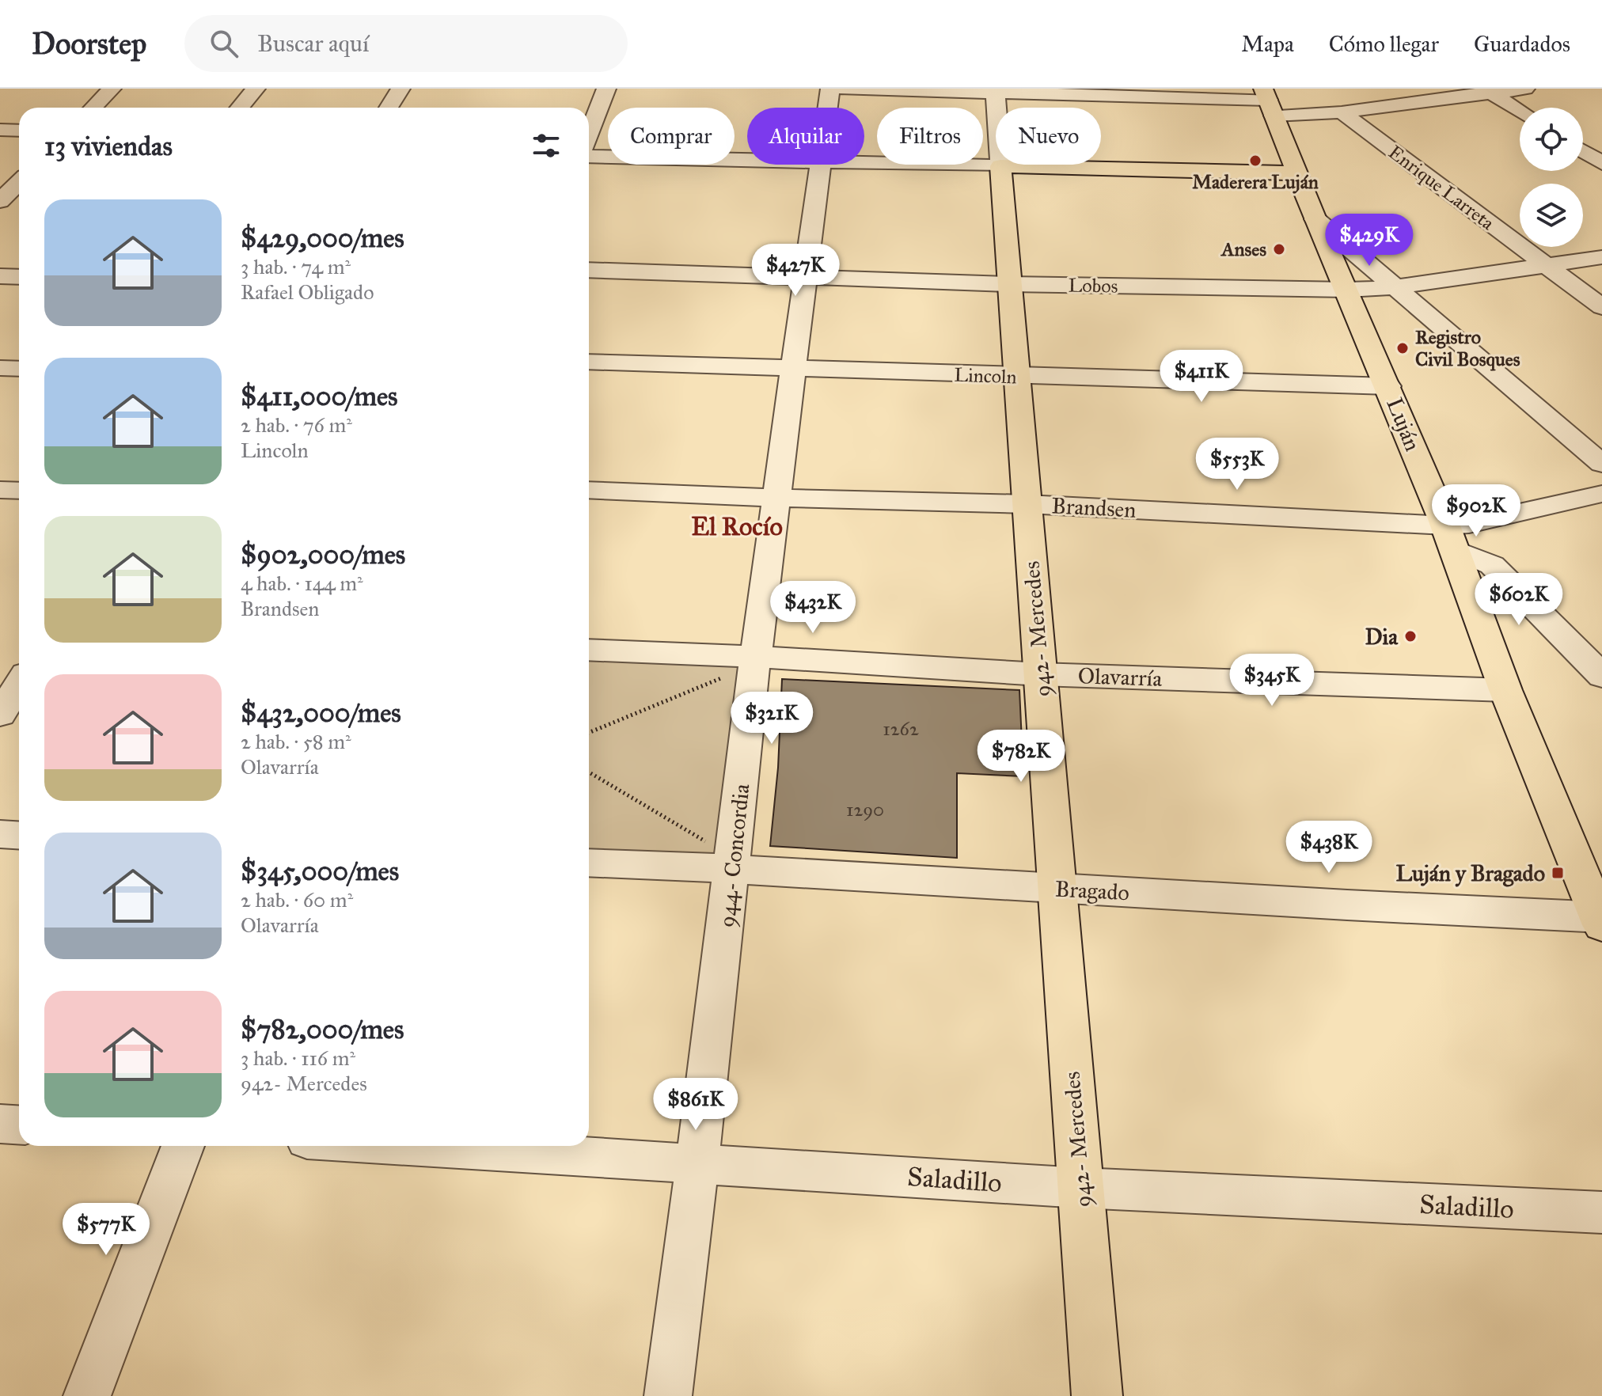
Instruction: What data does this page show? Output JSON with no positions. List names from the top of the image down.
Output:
{
  "streets": {
    "main road": ["Luján", "942- Mercedes"],
    "street": [
      "Enrique Larreta",
      "Lobos",
      "Lincoln",
      "Brandsen",
      "Olavarría",
      "944- Concordia",
      "Bragado",
      "Saladillo"
    ]
  },
  "crossings": [
    ["Enrique Larreta", "Lobos"],
    ["Lobos", "Luján"],
    ["Lobos", "942- Mercedes"],
    ["Lobos", "944- Concordia"],
    ["Lincoln", "Luján"],
    ["Lincoln", "942- Mercedes"],
    ["Lincoln", "944- Concordia"],
    ["Luján", "Brandsen"],
    ["Luján", "Olavarría"],
    ["Luján", "Bragado"],
    ["Brandsen", "942- Mercedes"],
    ["Brandsen", "944- Concordia"],
    ["942- Mercedes", "Olavarría"],
    ["942- Mercedes", "Bragado"],
    ["942- Mercedes", "Saladillo"],
    ["Olavarría", "944- Concordia"],
    ["944- Concordia", "Bragado"],
    ["944- Concordia", "Saladillo"]
  ],
  "districts": ["El Rocío"],
  "places": {
    "other": [
      "Maderera Luján",
      "Anses",
      "Registro Civil Bosques",
      "Dia"
    ],
    "transit": ["Luján y Bragado"]
  },
  "house_numbers": ["1262", "1290"],
  "page": {
    "header": "Doorstep",
    "search": "Buscar aquí",
    "nav": ["Mapa", "Cómo llegar", "Guardados"],
    "chip": [
      "Comprar",
      "Alquilar",
      "Filtros",
      "Nuevo"
    ],
    "heading": "13 viviendas",
    "list": [
      {
        "name": "$429,000/mes",
        "note": "3 hab. · 74 m² · Rafael Obligado"
      },
      {
        "name": "$411,000/mes",
        "note": "2 hab. · 76 m² · Lincoln"
      },
      {
        "name": "$902,000/mes",
        "note": "4 hab. · 144 m² · Brandsen"
      },
      {
        "name": "$432,000/mes",
        "note": "2 hab. · 58 m² · Olavarría"
      },
      {
        "name": "$345,000/mes",
        "note": "2 hab. · 60 m² · Olavarría"
      },
      {
        "name": "$782,000/mes",
        "note": "3 hab. · 116 m² · 942- Mercedes"
      }
    ],
    "price": [
      "$429K",
      "$427K",
      "$411K",
      "$553K",
      "$902K",
      "$602K",
      "$432K",
      "$345K",
      "$321K",
      "$782K",
      "$438K",
      "$861K",
      "$577K"
    ]
  }
}
